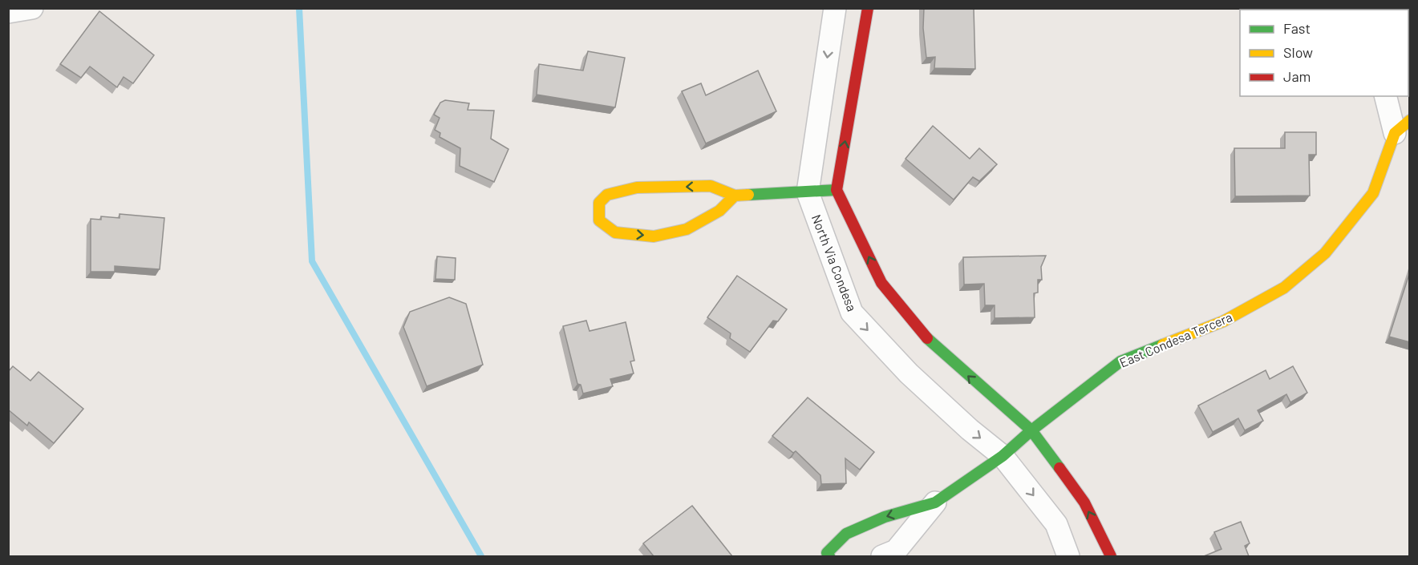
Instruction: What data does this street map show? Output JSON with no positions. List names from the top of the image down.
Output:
{
  "streets": {
    "street": ["North Via Condesa", "East Condesa Tercera"]
  },
  "legend": ["Fast", "Slow", "Jam"]
}
